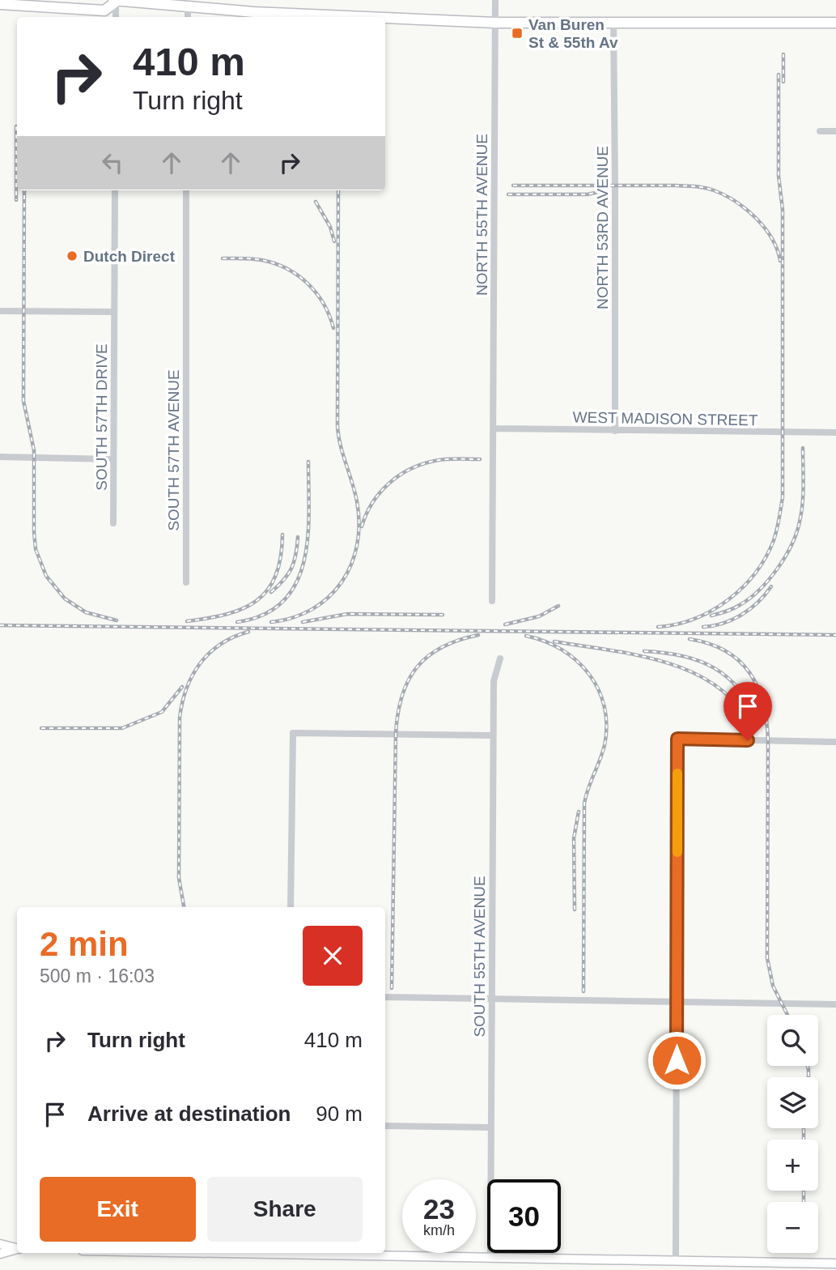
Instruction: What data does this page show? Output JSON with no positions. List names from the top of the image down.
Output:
{
  "streets": {
    "street": [
      "NORTH 55TH AVENUE",
      "NORTH 53RD AVENUE",
      "SOUTH 57TH DRIVE",
      "WEST MADISON STREET",
      "SOUTH 57TH AVENUE",
      "SOUTH 55TH AVENUE"
    ]
  },
  "crossings": [
    ["NORTH 55TH AVENUE", "WEST MADISON STREET"],
    ["NORTH 53RD AVENUE", "WEST MADISON STREET"]
  ],
  "places": {
    "transit": ["Van Buren St & 55th Av"],
    "other": ["Dutch Direct"]
  },
  "page": {
    "turn": ["410 m", "Turn right"],
    "heading": ["2 min", "500 m · 16:03"],
    "list": [
      {
        "name": "Turn right",
        "value": "410 m"
      },
      {
        "name": "Arrive at destination",
        "value": "90 m"
      }
    ],
    "map_buttons": ["+", "−"],
    "buttons": ["Exit", "Share"],
    "speed": "23 km/h",
    "limit": "30"
  }
}
